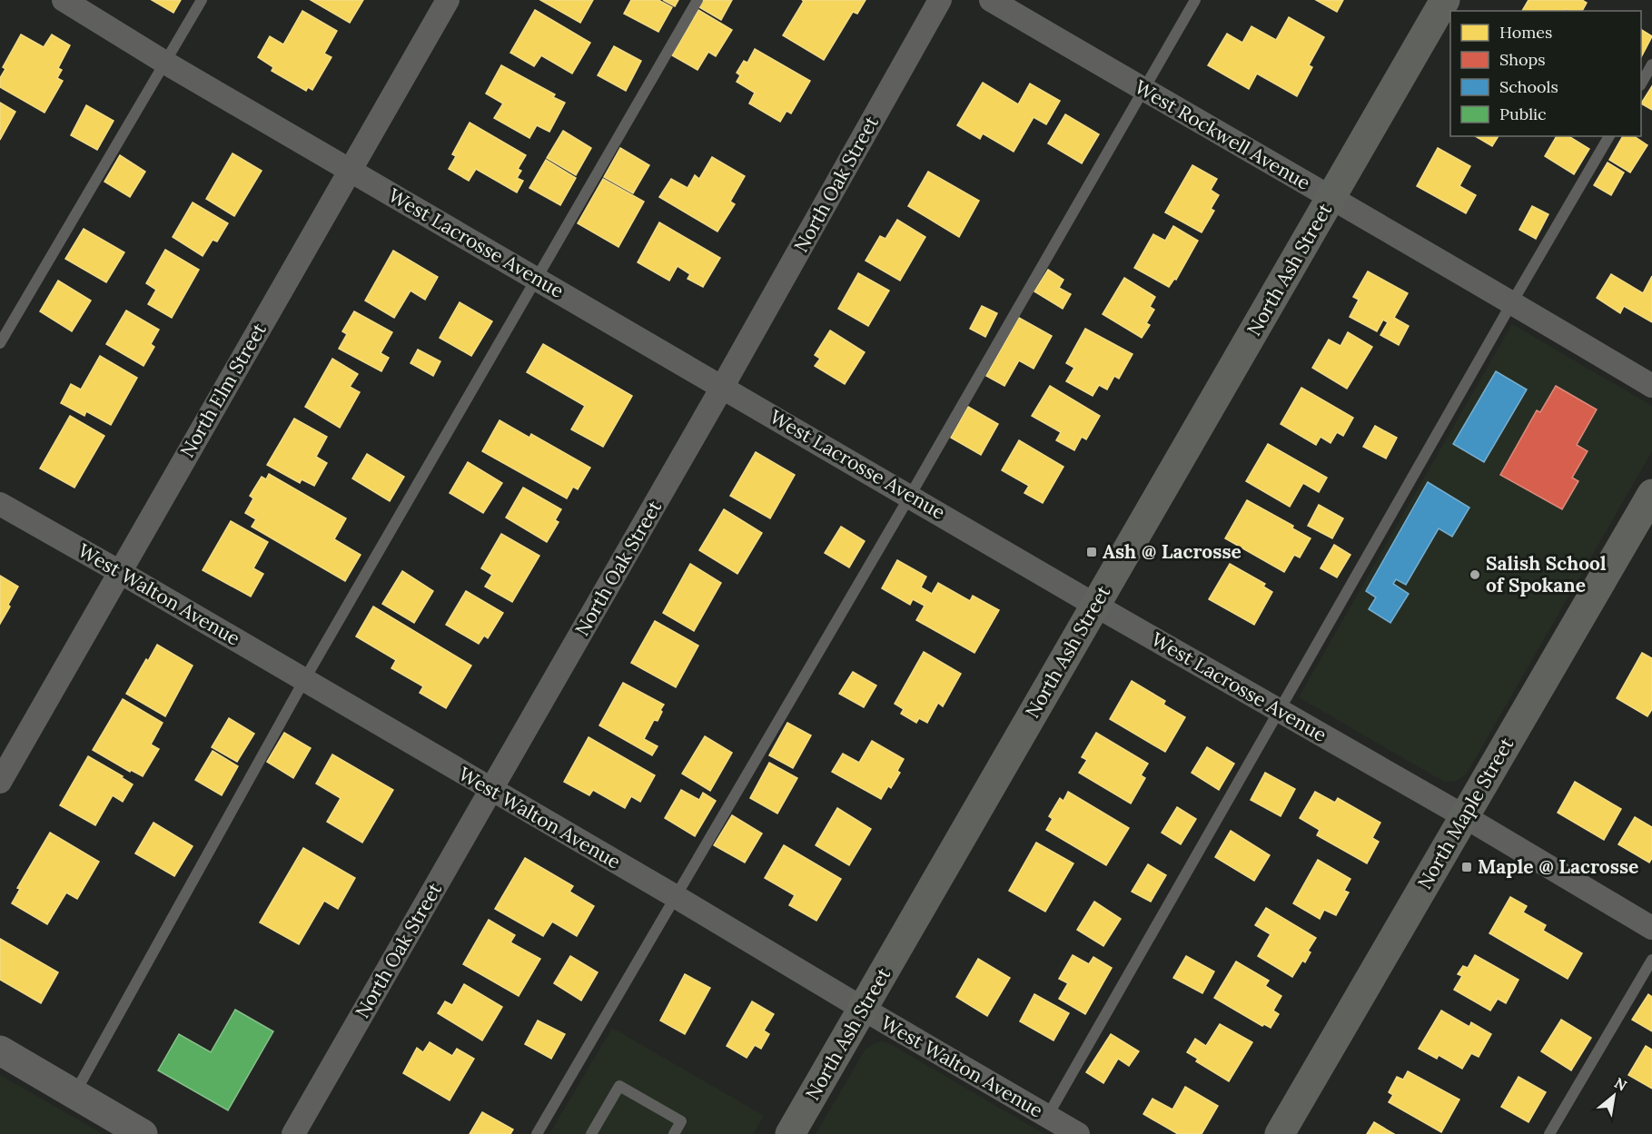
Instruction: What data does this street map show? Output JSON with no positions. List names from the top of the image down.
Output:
{
  "streets": {
    "main road": ["North Ash Street", "North Maple Street"],
    "street": [
      "West Rockwell Avenue",
      "North Oak Street",
      "West Lacrosse Avenue",
      "North Elm Street",
      "West Walton Avenue"
    ]
  },
  "crossings": [
    ["West Rockwell Avenue", "North Ash Street"],
    ["North Oak Street", "West Lacrosse Avenue"],
    ["North Oak Street", "West Walton Avenue"],
    ["West Lacrosse Avenue", "North Ash Street"],
    ["West Lacrosse Avenue", "North Elm Street"],
    ["West Lacrosse Avenue", "North Maple Street"],
    ["North Ash Street", "West Walton Avenue"],
    ["North Elm Street", "West Walton Avenue"]
  ],
  "places": {
    "transit": ["Ash @ Lacrosse", "Maple @ Lacrosse"],
    "other": ["Salish School of Spokane"]
  },
  "legend": [
    "Homes",
    "Shops",
    "Schools",
    "Public"
  ],
  "north": "top right"
}
